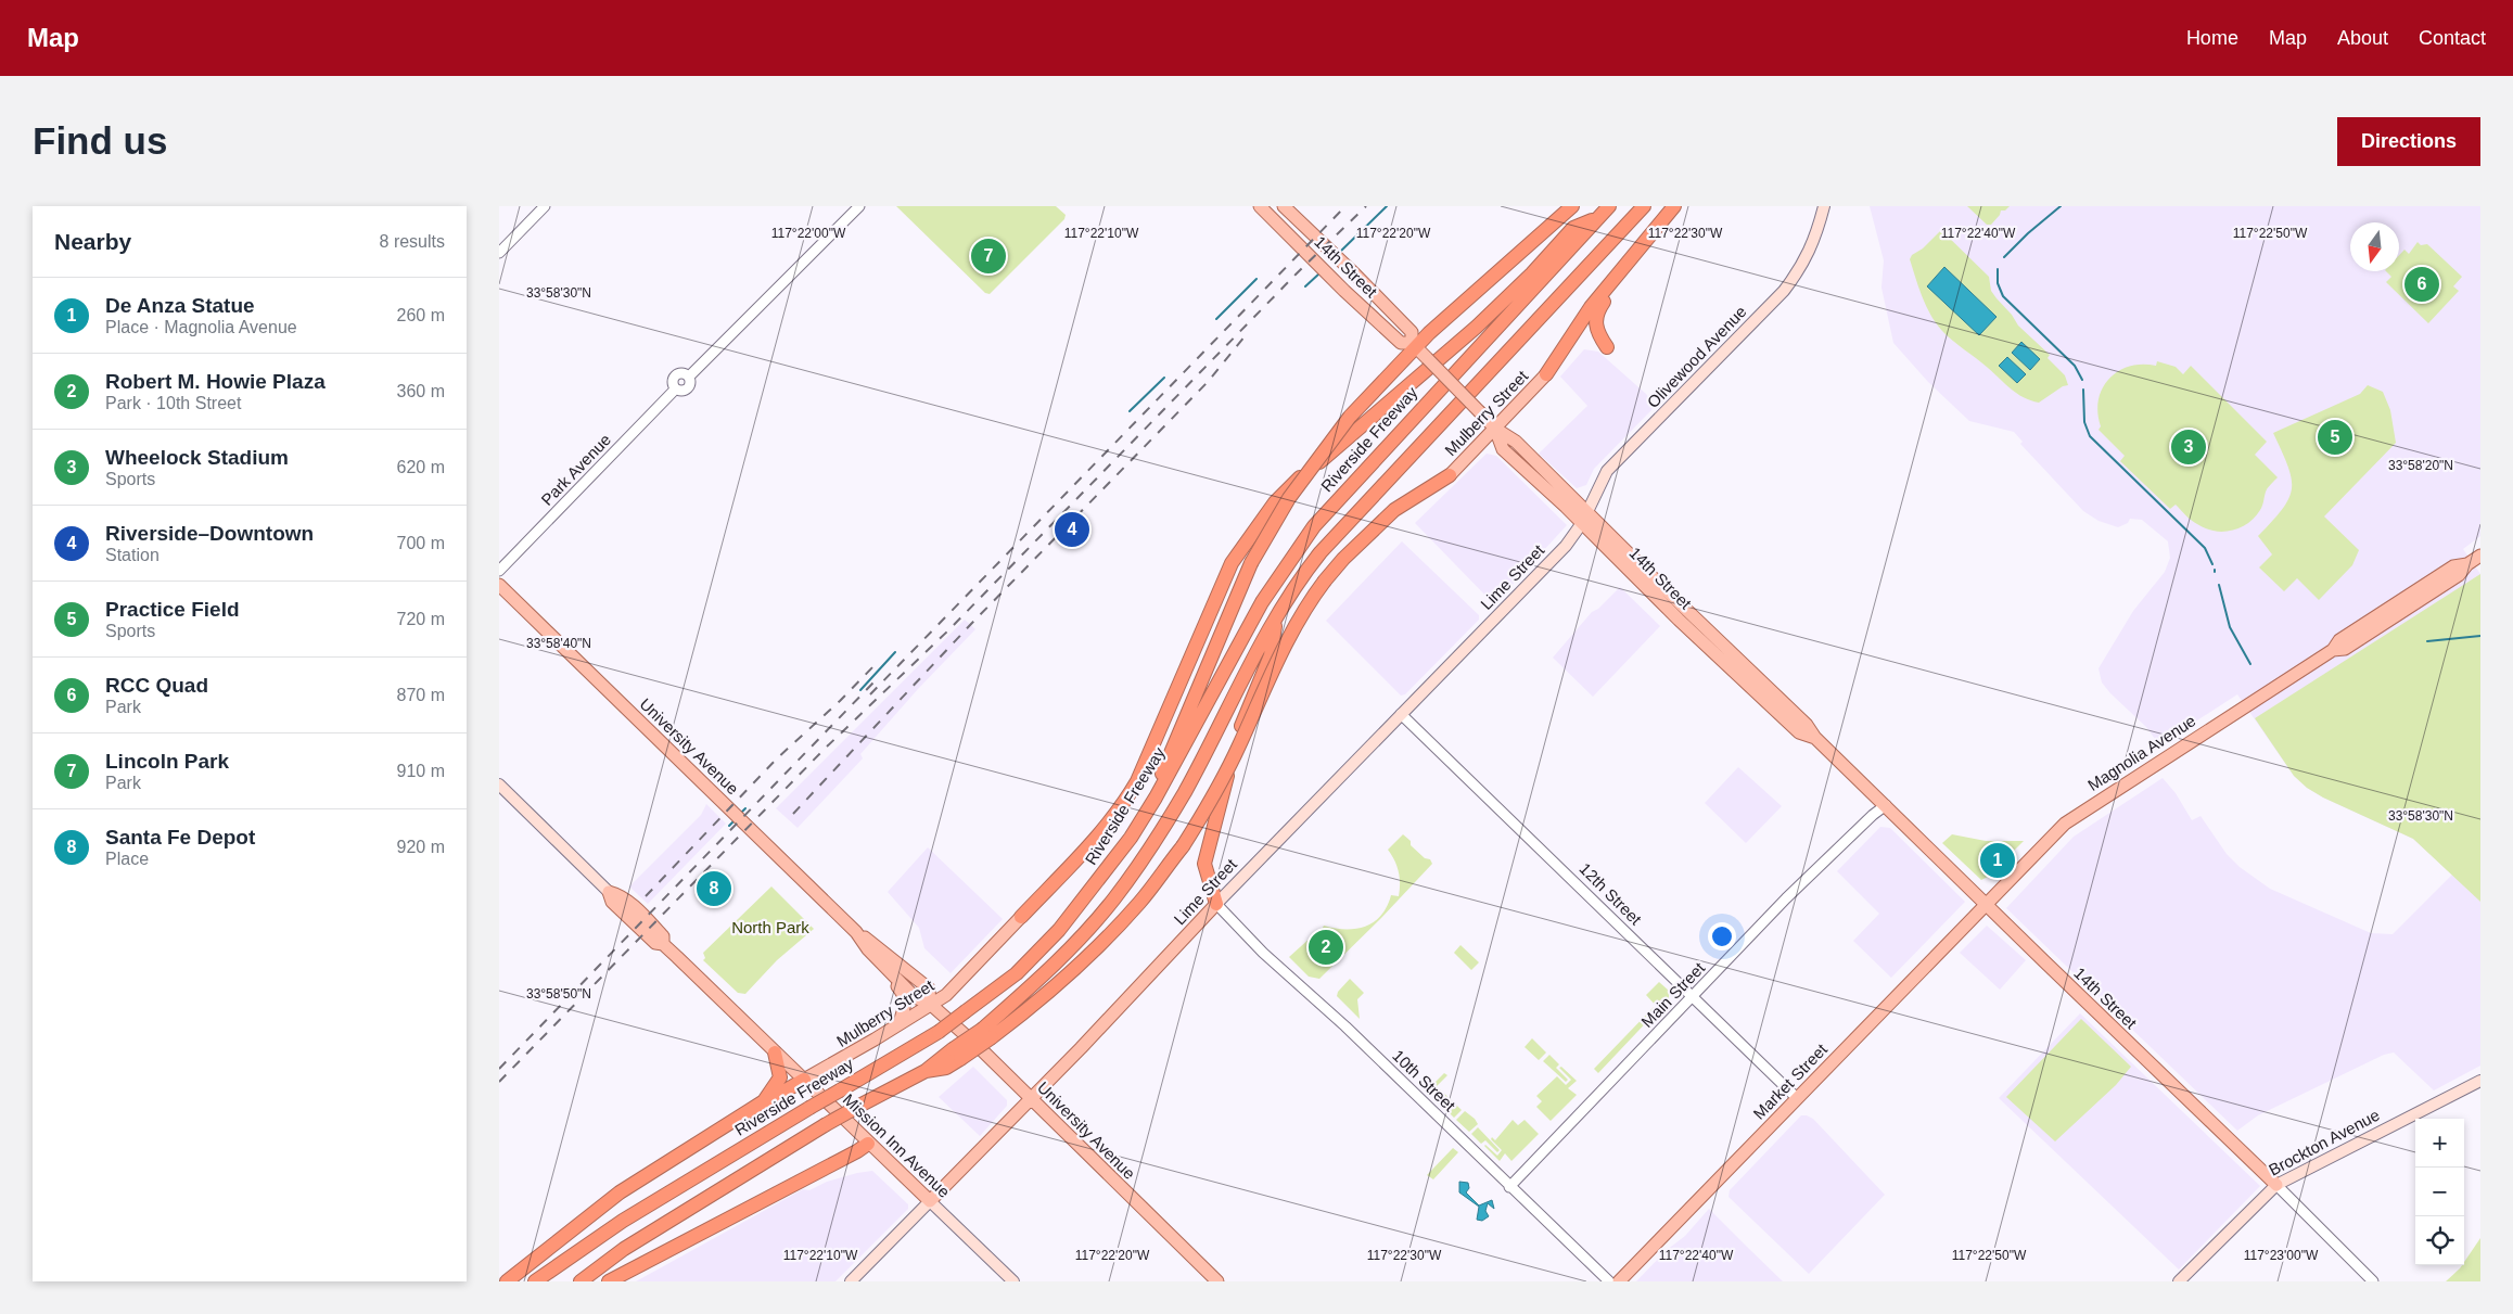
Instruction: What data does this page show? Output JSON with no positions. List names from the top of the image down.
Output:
{
  "streets": {
    "highway": ["Riverside Freeway"],
    "main road": [
      "14th Street",
      "Olivewood Avenue",
      "Mulberry Street",
      "Lime Street",
      "University Avenue",
      "Magnolia Avenue",
      "Market Street",
      "Brockton Avenue",
      "Mission Inn Avenue"
    ],
    "street": [
      "Park Avenue",
      "12th Street",
      "Main Street",
      "10th Street"
    ]
  },
  "crossings": [
    ["14th Street", "Olivewood Avenue"],
    ["14th Street", "Mulberry Street"],
    ["14th Street", "Lime Street"],
    ["14th Street", "Magnolia Avenue"],
    ["14th Street", "Main Street"],
    ["14th Street", "Market Street"],
    ["14th Street", "Brockton Avenue"],
    ["Olivewood Avenue", "Lime Street"],
    ["Mulberry Street", "University Avenue"],
    ["Mulberry Street", "Mission Inn Avenue"],
    ["Lime Street", "University Avenue"],
    ["Lime Street", "12th Street"],
    ["Lime Street", "10th Street"],
    ["Lime Street", "Mission Inn Avenue"],
    ["Magnolia Avenue", "Market Street"],
    ["12th Street", "Main Street"],
    ["12th Street", "Market Street"],
    ["Main Street", "10th Street"]
  ],
  "parks": ["North Park"],
  "north": "bottom",
  "page": {
    "header": "Map",
    "nav": [
      "Home",
      "Map",
      "About",
      "Contact"
    ],
    "buttons": "Directions",
    "title": "Find us",
    "heading": ["Nearby", "8 results"],
    "pins": [
      "7",
      "6",
      "5",
      "3",
      "4",
      "1",
      "8",
      "2"
    ],
    "list": [
      {
        "mark": "1",
        "name": "De Anza Statue",
        "note": "Place · Magnolia Avenue",
        "value": "260 m"
      },
      {
        "mark": "2",
        "name": "Robert M. Howie Plaza",
        "note": "Park · 10th Street",
        "value": "360 m"
      },
      {
        "mark": "3",
        "name": "Wheelock Stadium",
        "note": "Sports",
        "value": "620 m"
      },
      {
        "mark": "4",
        "name": "Riverside–Downtown",
        "note": "Station",
        "value": "700 m"
      },
      {
        "mark": "5",
        "name": "Practice Field",
        "note": "Sports",
        "value": "720 m"
      },
      {
        "mark": "6",
        "name": "RCC Quad",
        "note": "Park",
        "value": "870 m"
      },
      {
        "mark": "7",
        "name": "Lincoln Park",
        "note": "Park",
        "value": "910 m"
      },
      {
        "mark": "8",
        "name": "Santa Fe Depot",
        "note": "Place",
        "value": "920 m"
      }
    ],
    "map_buttons": ["+", "−"]
  },
  "coordinates": [
    "117°22'00\"W",
    "117°22'10\"W",
    "117°22'20\"W",
    "117°22'30\"W",
    "117°22'40\"W",
    "117°22'50\"W",
    "33°58'30\"N",
    "33°58'20\"N",
    "33°58'40\"N",
    "33°58'50\"N",
    "117°23'00\"W"
  ]
}
